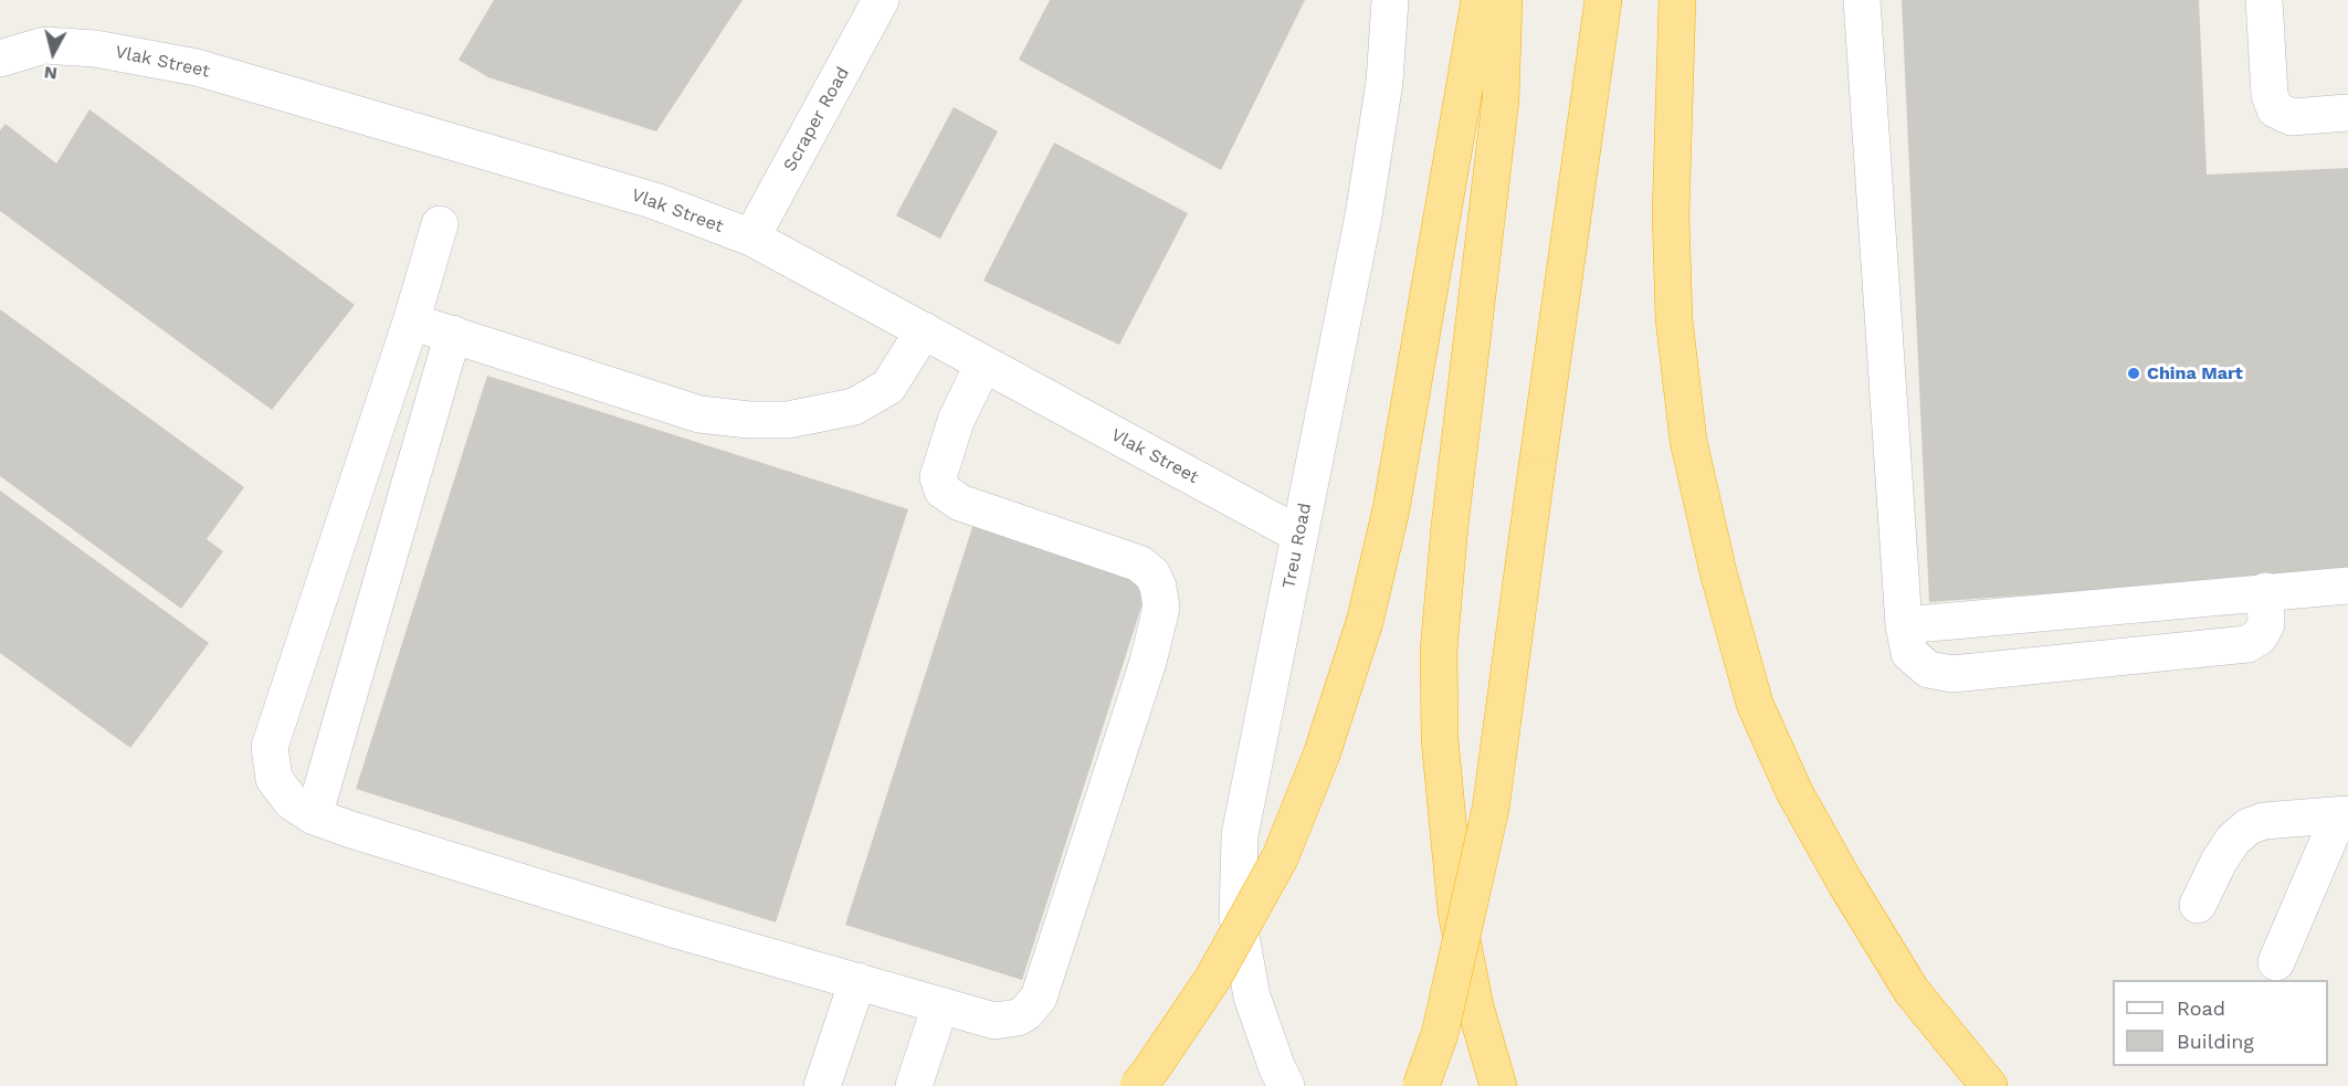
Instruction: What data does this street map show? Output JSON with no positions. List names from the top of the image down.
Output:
{
  "streets": {
    "street": ["Vlak Street", "Scraper Road", "Treu Road"]
  },
  "crossings": [
    ["Vlak Street", "Scraper Road"],
    ["Vlak Street", "Treu Road"]
  ],
  "places": ["China Mart"],
  "legend": ["Road", "Building"],
  "north": "bottom"
}
